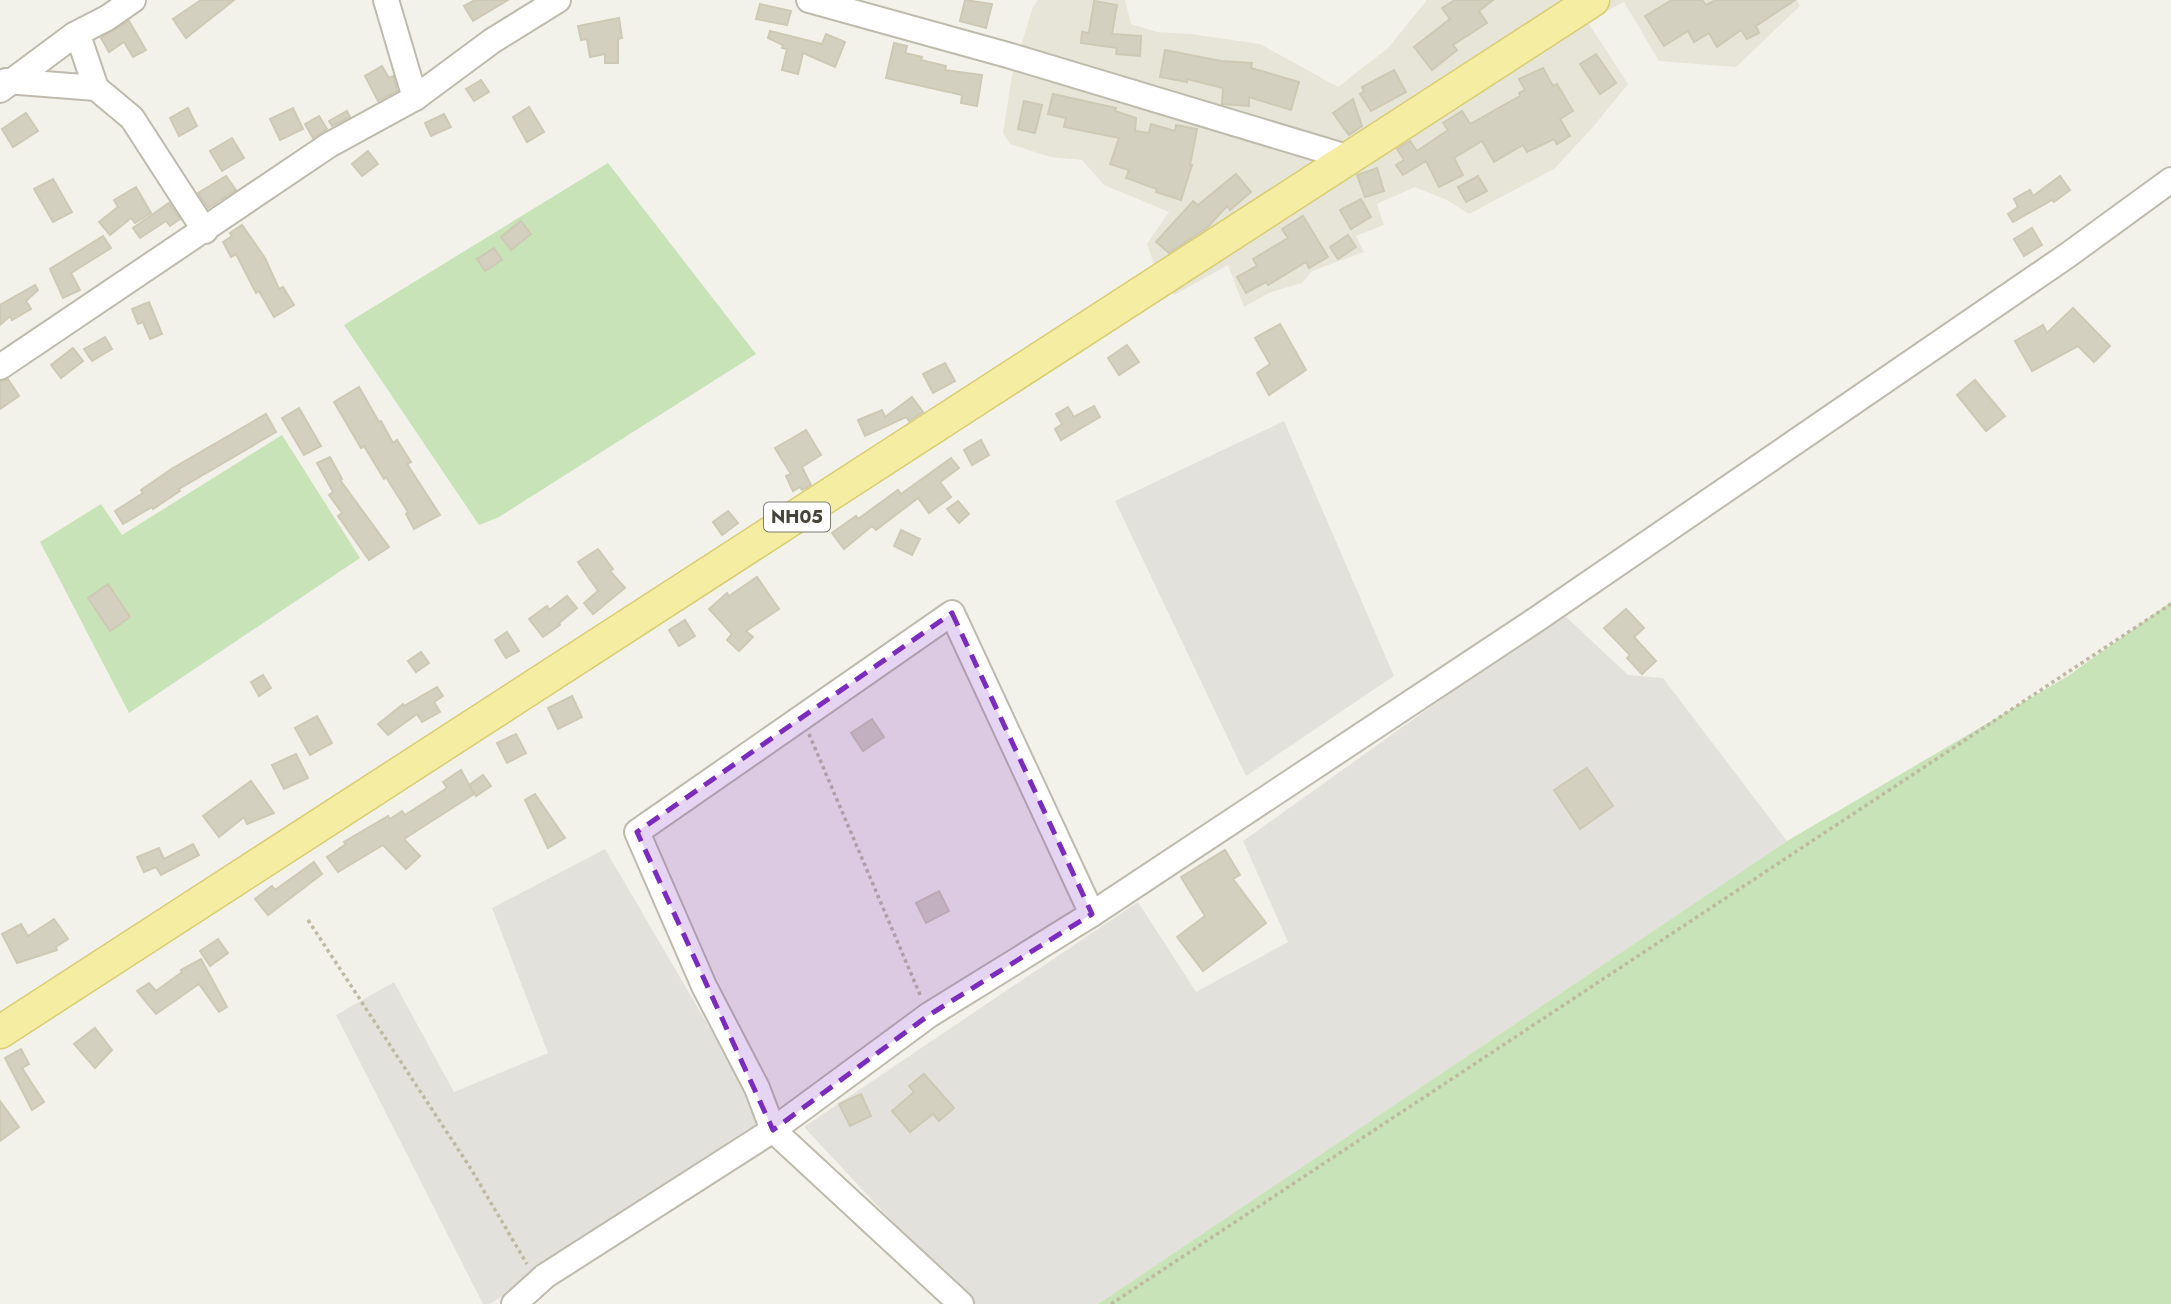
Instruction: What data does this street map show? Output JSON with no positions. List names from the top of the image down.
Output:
{
  "streets": {
    "main road": ["NH05"]
  }
}
